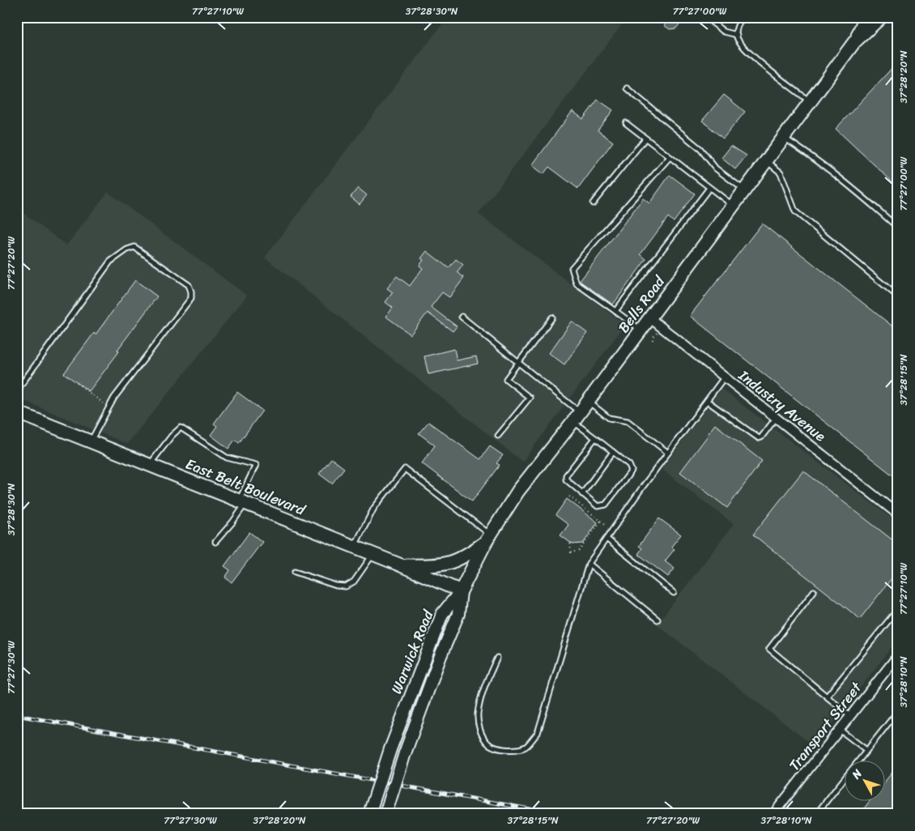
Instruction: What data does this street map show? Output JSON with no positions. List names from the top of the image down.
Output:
{
  "streets": {
    "main road": ["Bells Road", "East Belt Boulevard", "Warwick Road"],
    "street": ["Industry Avenue", "Transport Street"]
  },
  "crossings": [
    ["Bells Road", "Industry Avenue"],
    ["Bells Road", "East Belt Boulevard"],
    ["Bells Road", "Warwick Road"],
    ["East Belt Boulevard", "Warwick Road"]
  ],
  "north": "top left",
  "coordinates": [
    "77°27'10\"W",
    "37°28'30\"N",
    "77°27'00\"W",
    "37°28'20\"N",
    "77°27'20\"W",
    "37°28'15\"N",
    "77°27'30\"W",
    "37°28'10\"N"
  ]
}
